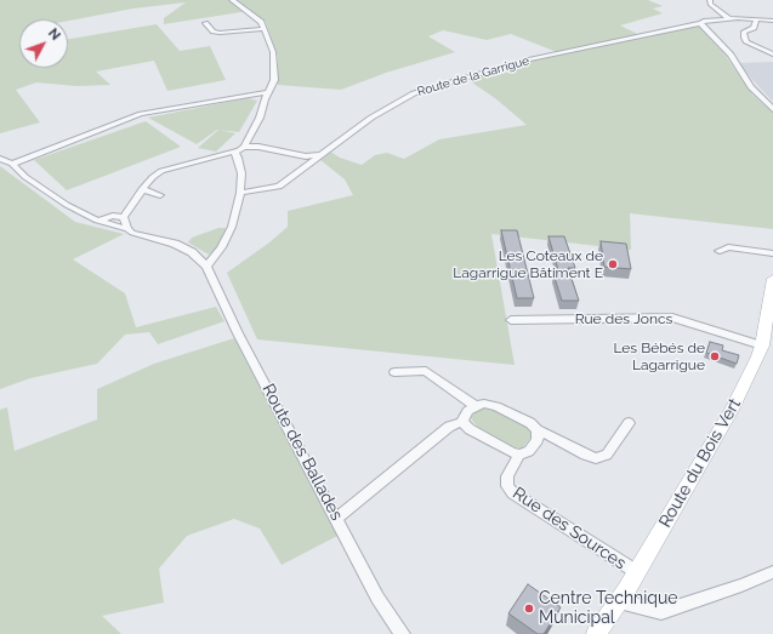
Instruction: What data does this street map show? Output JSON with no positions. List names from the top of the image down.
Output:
{
  "streets": {
    "street": [
      "Route de la Garrigue",
      "Rue des Joncs",
      "Route des Ballades",
      "Route du Bois Vert",
      "Rue des Sources"
    ]
  },
  "crossings": [
    ["Rue des Joncs", "Route du Bois Vert"],
    ["Route du Bois Vert", "Rue des Sources"]
  ],
  "places": ["Les Coteaux de Lagarrigue Bâtiment E", "Les Bébés de Lagarrigue", "Centre Technique Municipal"],
  "north": "top right"
}
